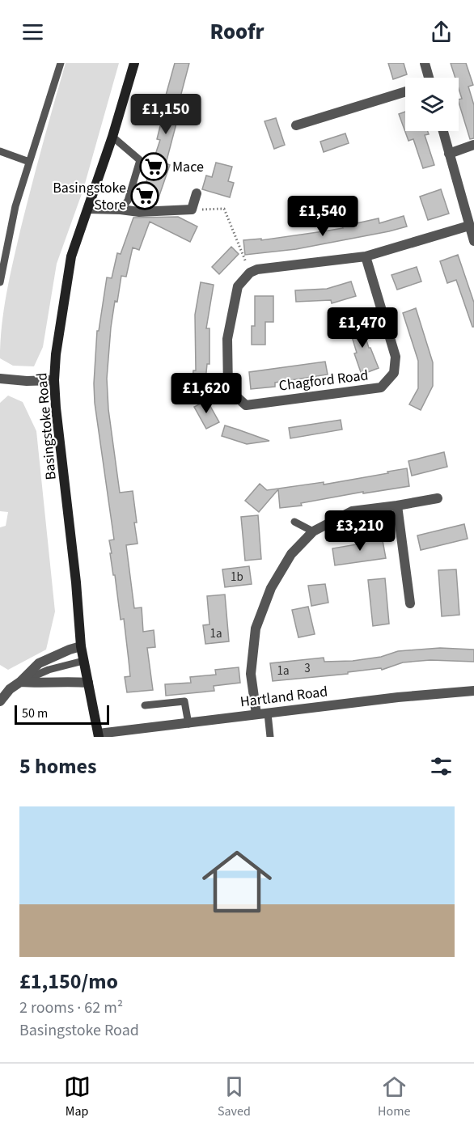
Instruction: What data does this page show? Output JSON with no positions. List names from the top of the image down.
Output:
{
  "streets": {
    "main road": ["Basingstoke Road"],
    "street": ["Chagford Road", "Hartland Road"]
  },
  "crossings": [
    ["Basingstoke Road", "Hartland Road"]
  ],
  "places": {
    "supermarket": ["Mace", "Basingstoke Store"]
  },
  "house_numbers": [
    "1b",
    "1a",
    "3",
    "1a"
  ],
  "scale_bar": "50 m",
  "page": {
    "header": "Roofr",
    "price": [
      "£1,150",
      "£1,540",
      "£1,470",
      "£1,620",
      "£3,210"
    ],
    "scale": "50 m",
    "heading": "5 homes",
    "list": [
      {
        "name": "£1,150/mo",
        "note": "2 rooms · 62 m² · Basingstoke Road"
      }
    ],
    "tabs": ["Map", "Saved", "Home"]
  }
}
